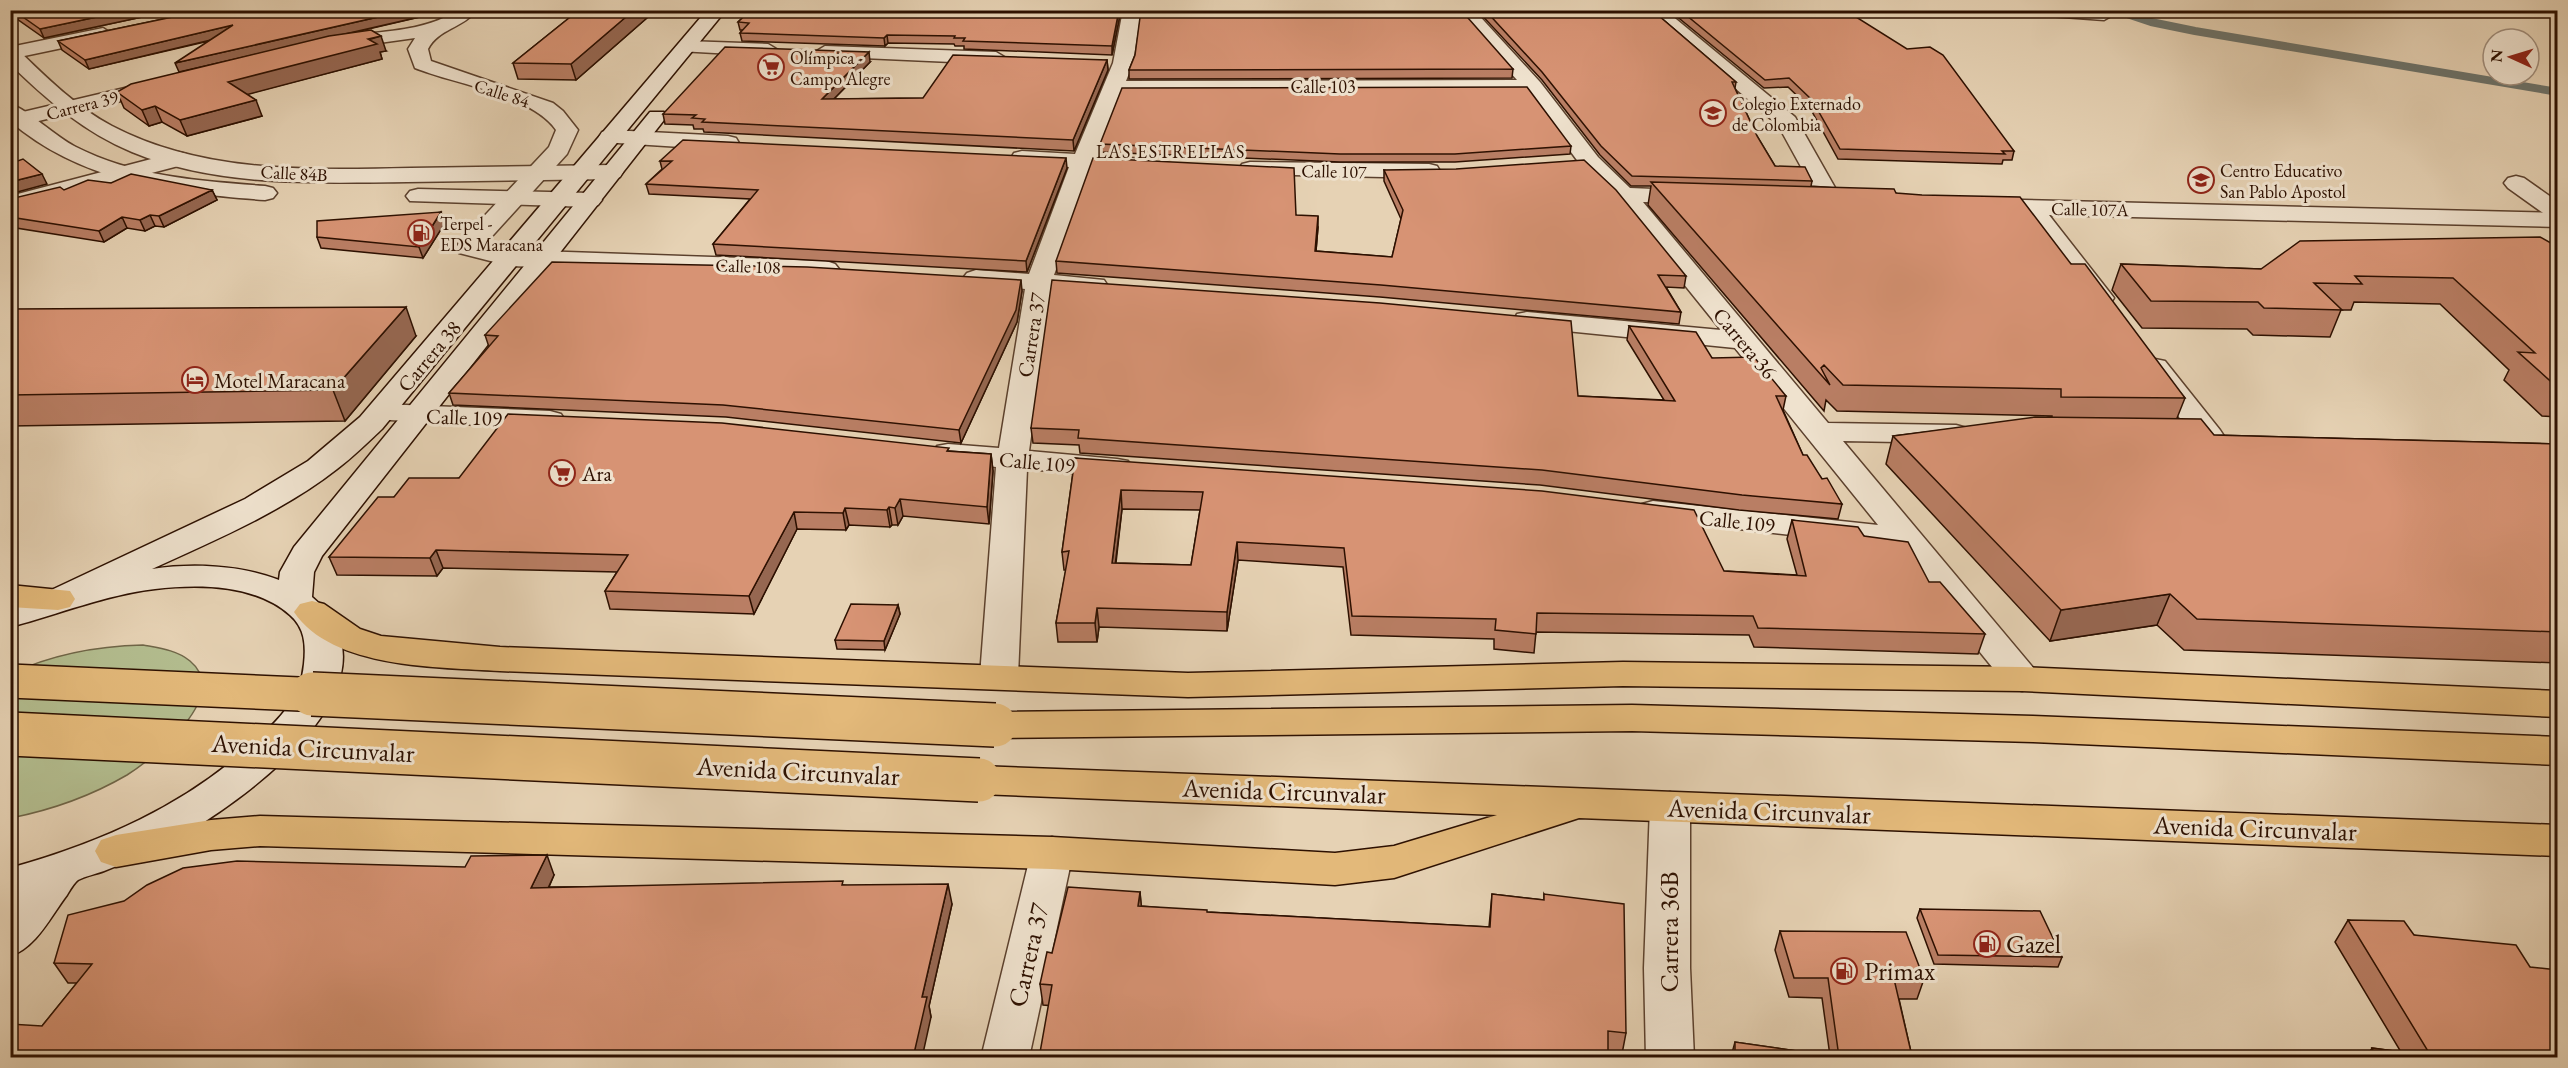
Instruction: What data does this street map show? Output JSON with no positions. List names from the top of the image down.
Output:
{
  "streets": {
    "highway": ["Avenida Circunvalar"],
    "street": [
      "Calle 103",
      "Calle 84",
      "Carrera 39",
      "Calle 107",
      "Calle 84B",
      "Calle 107A",
      "Calle 108",
      "Carrera 37",
      "Carrera 36",
      "Carrera 38",
      "Calle 109",
      "Carrera 36B"
    ]
  },
  "crossings": [
    ["Calle 103", "Carrera 37"],
    ["Calle 103", "Carrera 36"],
    ["Calle 84", "Calle 84B"],
    ["Calle 84", "Calle 108"],
    ["Calle 84", "Carrera 38"],
    ["Carrera 39", "Calle 84B"],
    ["Calle 84B", "Carrera 38"],
    ["Calle 108", "Carrera 38"],
    ["Carrera 37", "Calle 109"],
    ["Carrera 36", "Calle 109"],
    ["Carrera 38", "Calle 109"],
    ["Avenida Circunvalar", "Carrera 36B"]
  ],
  "districts": ["LAS ESTRELLAS"],
  "places": {
    "supermarket": ["Olímpica - Campo Alegre", "Ara"],
    "school or university": ["Colegio Externado de Colombia", "Centro Educativo San Pablo Apostol"],
    "fuel station": ["Terpel - EDS Maracana", "Gazel", "Primax"],
    "hotel": ["Motel Maracana"]
  },
  "north": "left"
}
